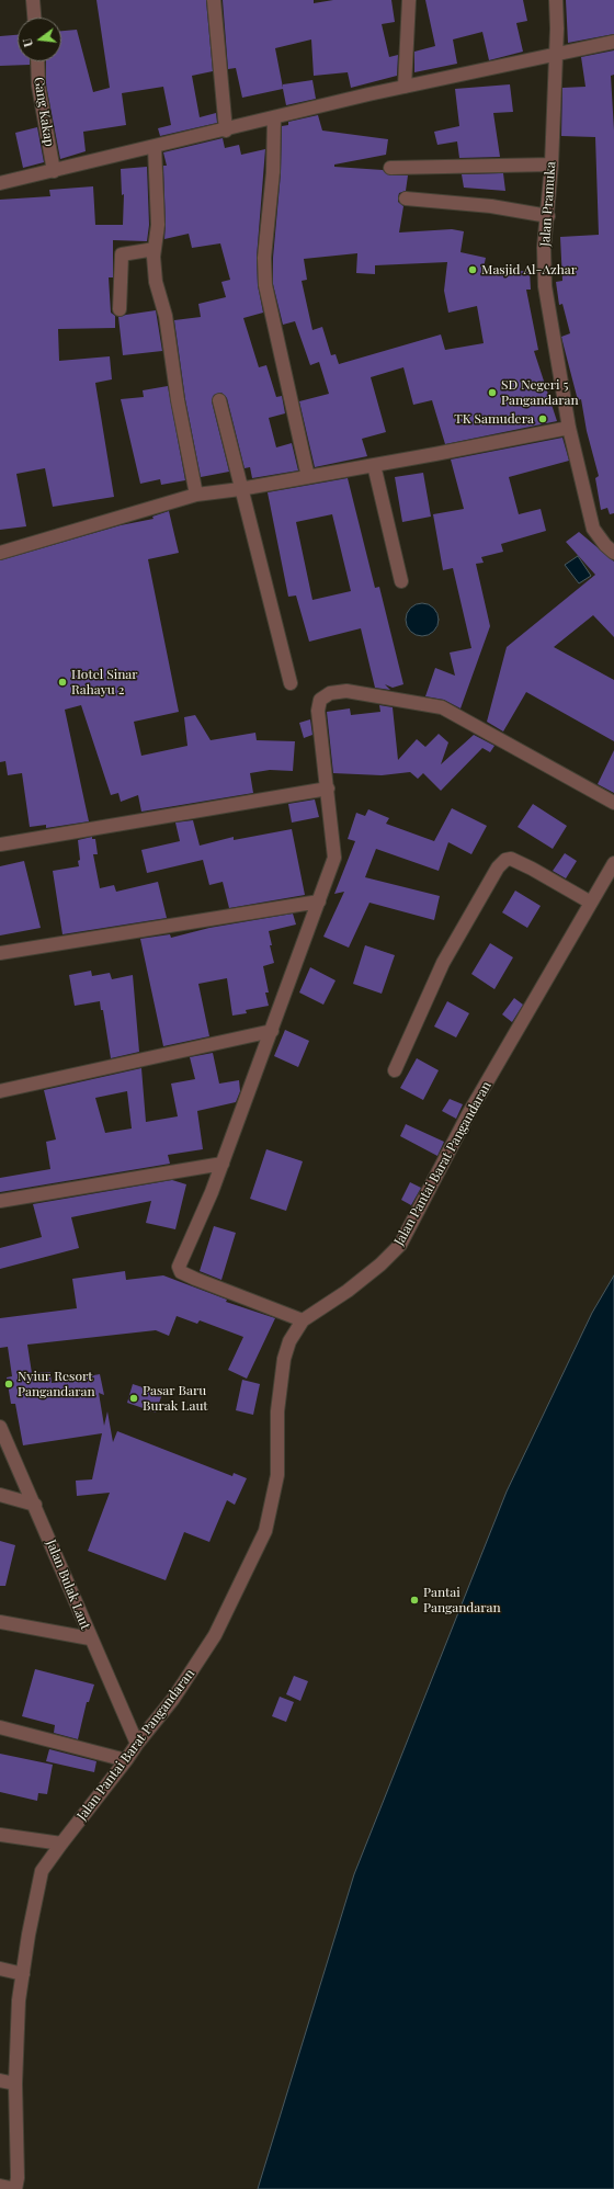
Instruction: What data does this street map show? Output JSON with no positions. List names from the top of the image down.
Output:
{
  "streets": {
    "street": [
      "Gang Kakap",
      "Jalan Pramuka",
      "Jalan Pantai Barat Pangandaran",
      "Jalan Bulak Laut"
    ]
  },
  "crossings": [
    ["Jalan Pantai Barat Pangandaran", "Jalan Bulak Laut"]
  ],
  "places": [
    "Masjid Al-Azhar",
    "SD Negeri 5 Pangandaran",
    "TK Samudera",
    "Hotel Sinar Rahayu 2",
    "Nyiur Resort Pangandaran",
    "Pasar Baru Burak Laut",
    "Pantai Pangandaran"
  ],
  "north": "left"
}
